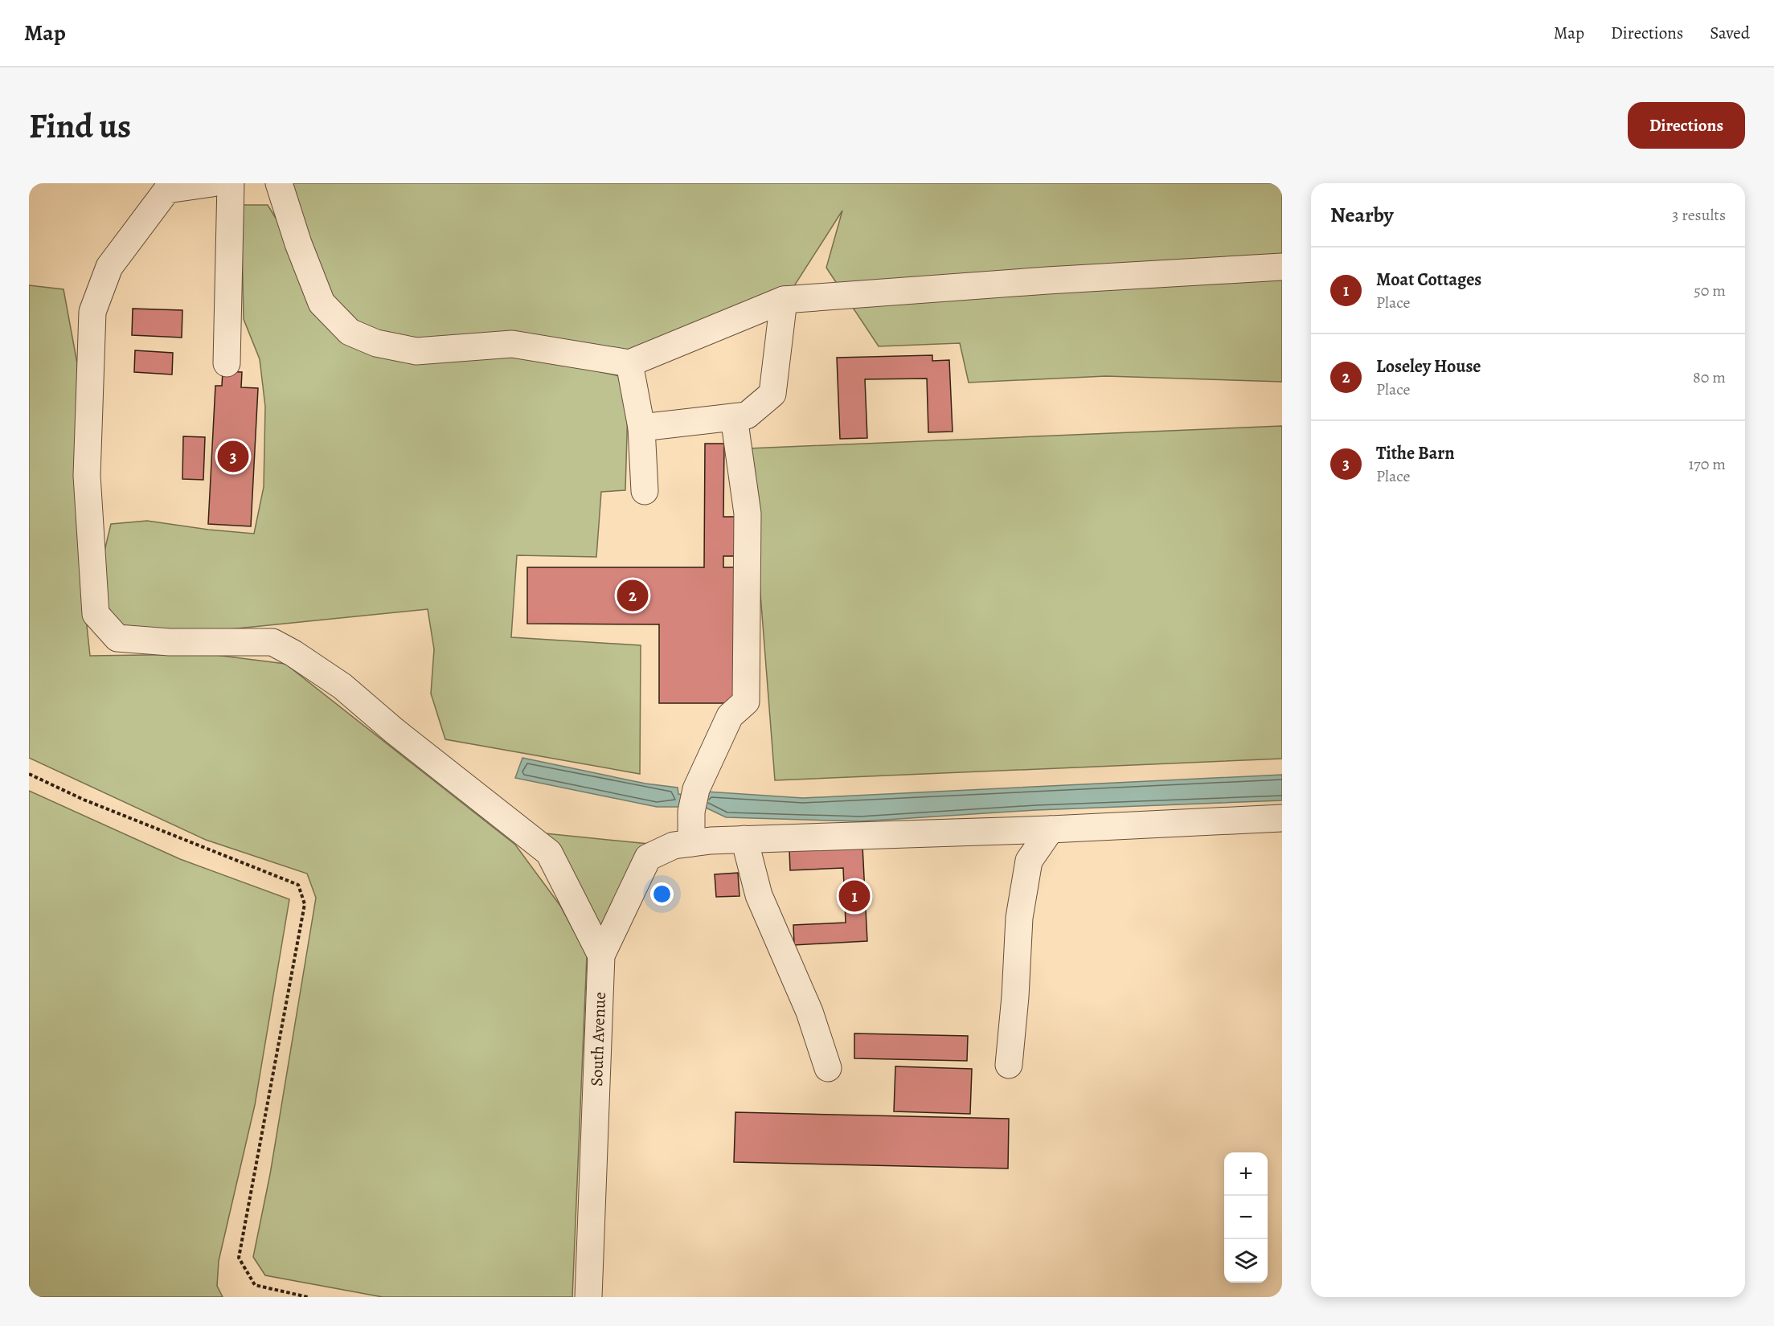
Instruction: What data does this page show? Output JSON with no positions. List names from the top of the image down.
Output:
{
  "streets": {
    "lane": ["South Avenue"]
  },
  "page": {
    "header": "Map",
    "nav": ["Map", "Directions", "Saved"],
    "buttons": "Directions",
    "title": "Find us",
    "heading": ["Nearby", "3 results"],
    "list": [
      {
        "mark": "1",
        "name": "Moat Cottages",
        "note": "Place",
        "value": "50 m"
      },
      {
        "mark": "2",
        "name": "Loseley House",
        "note": "Place",
        "value": "80 m"
      },
      {
        "mark": "3",
        "name": "Tithe Barn",
        "note": "Place",
        "value": "170 m"
      }
    ],
    "pins": ["3", "2", "1"],
    "map_buttons": ["+", "−"]
  }
}
